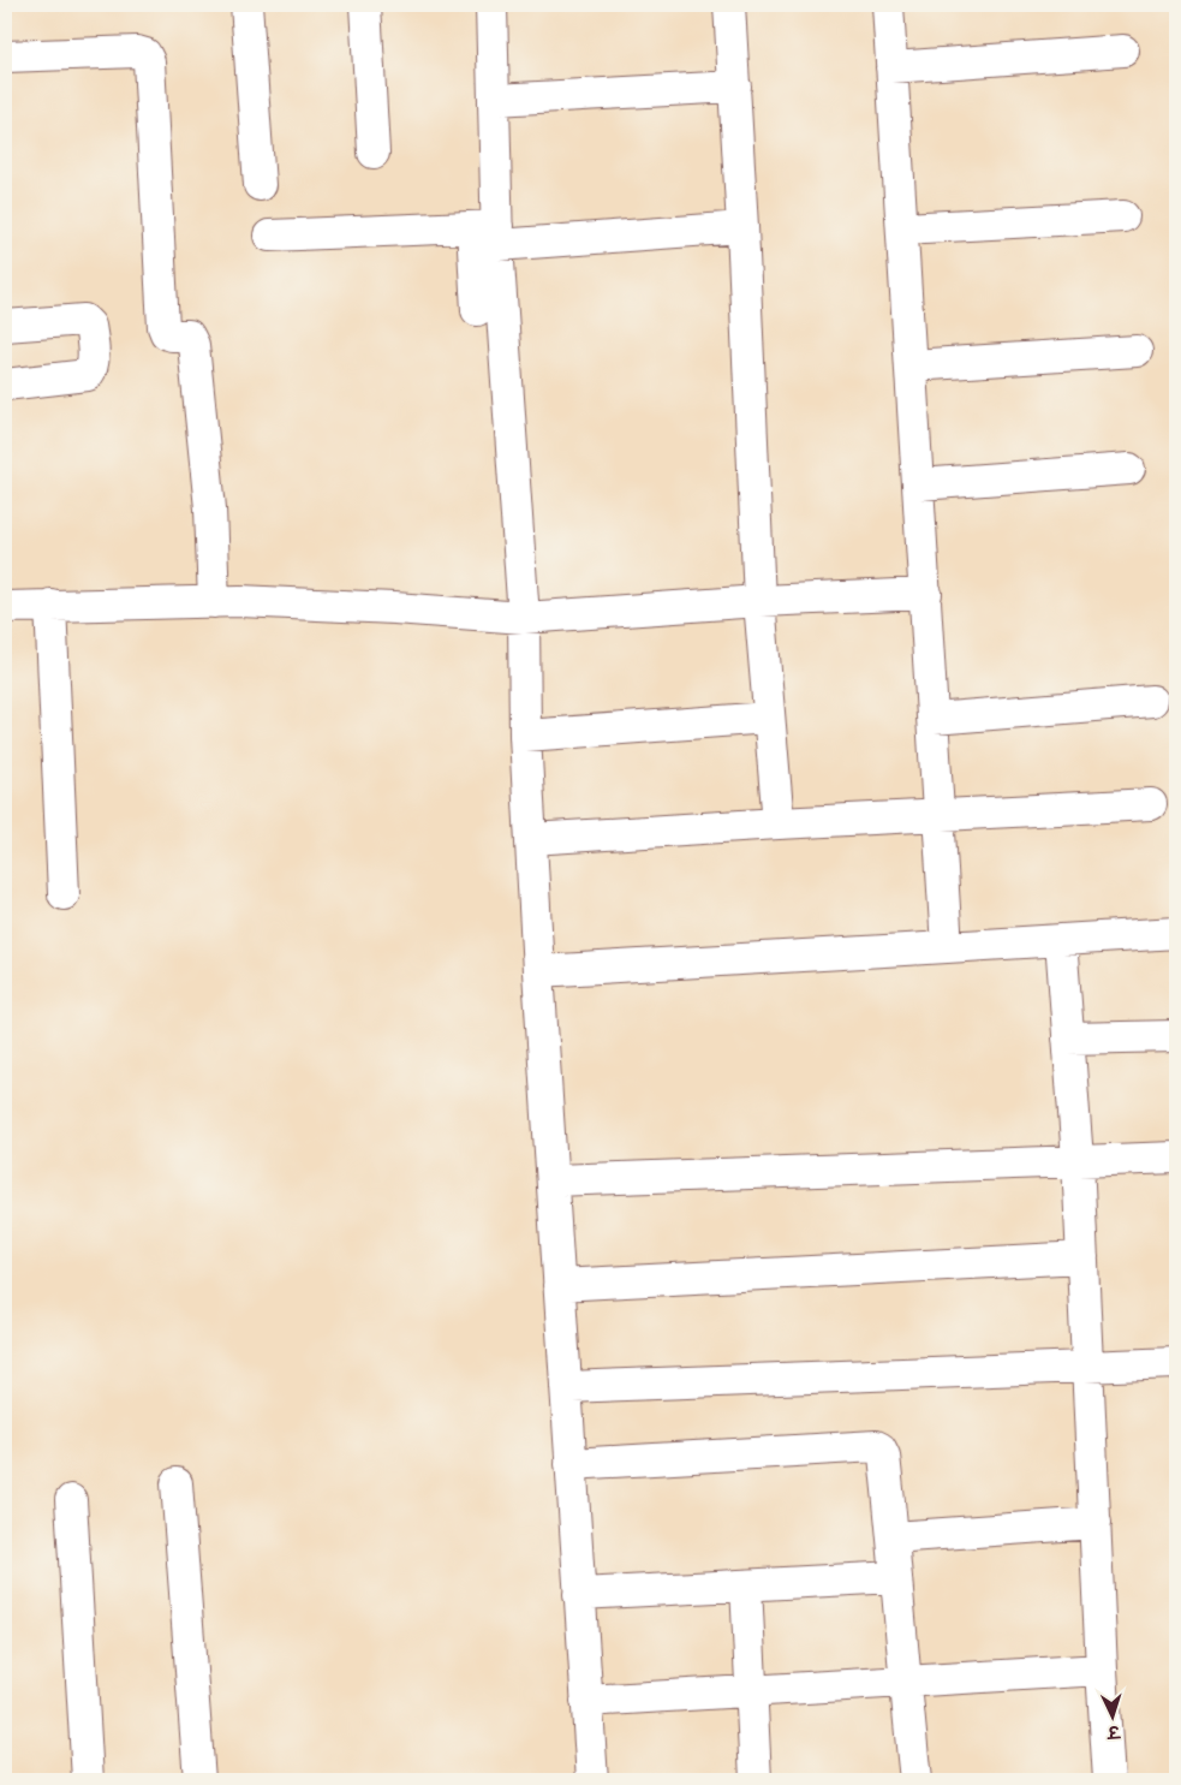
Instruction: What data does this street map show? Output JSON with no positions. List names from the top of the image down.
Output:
{
  "north": "bottom"
}
